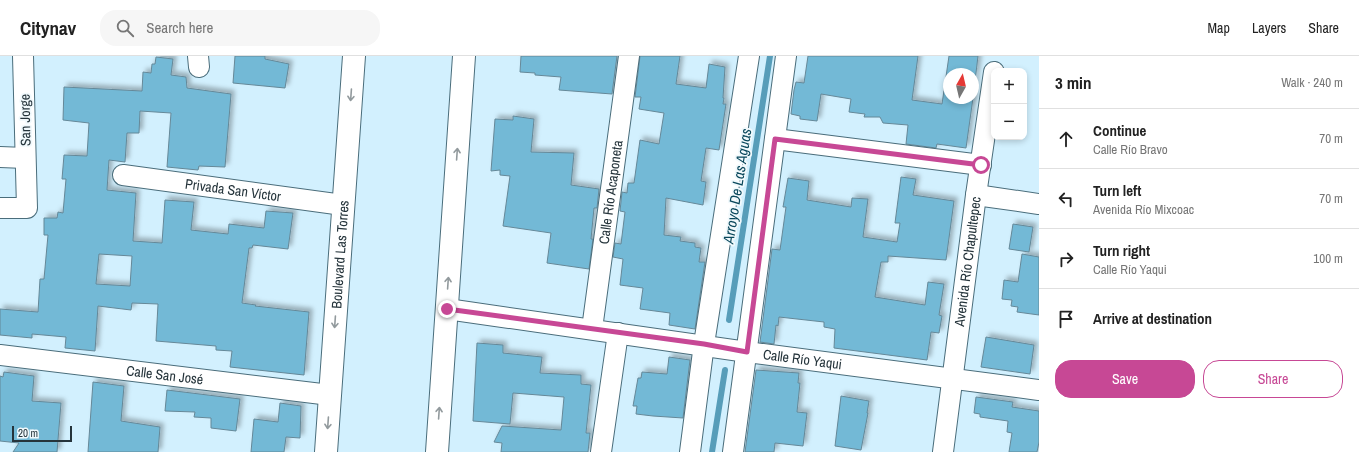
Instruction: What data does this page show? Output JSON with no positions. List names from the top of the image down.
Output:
{
  "streets": {
    "main road": ["Boulevard Las Torres"],
    "street": [
      "San Jorge",
      "Privada San Víctor",
      "Calle Río Acaponeta",
      "Avenida Río Chapultepec",
      "Calle Río Yaqui",
      "Calle San José"
    ]
  },
  "crossings": [
    ["Privada San Víctor", "Boulevard Las Torres"],
    ["Calle Río Acaponeta", "Calle Río Yaqui"],
    ["Boulevard Las Torres", "Calle San José"],
    ["Avenida Río Chapultepec", "Calle Río Yaqui"]
  ],
  "water": ["Arroyo De Las Aguas"],
  "scale_bar": "20 m",
  "north": "top",
  "page": {
    "header": "Citynav",
    "search": "Search here",
    "nav": ["Map", "Layers", "Share"],
    "heading": ["3 min", "Walk · 240 m"],
    "map_buttons": ["+", "−"],
    "list": [
      ["Continue", "Calle Río Bravo", "70 m"],
      ["Turn left", "Avenida Río Mixcoac", "70 m"],
      ["Turn right", "Calle Río Yaqui", "100 m"],
      "Arrive at destination"
    ],
    "buttons": ["Save", "Share"],
    "scale": "20 m"
  }
}
